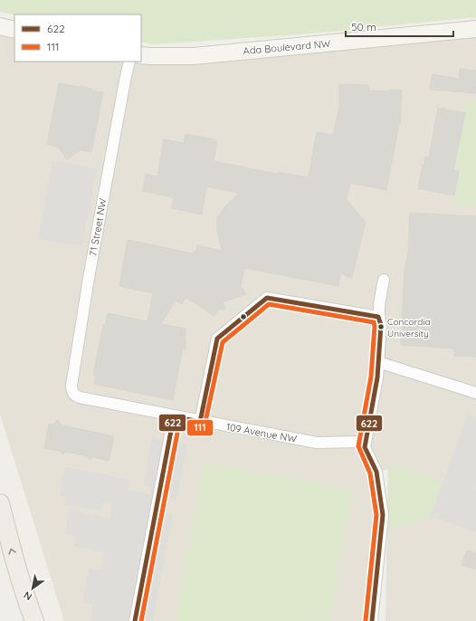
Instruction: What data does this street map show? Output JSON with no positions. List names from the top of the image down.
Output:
{
  "streets": {
    "street": ["Ada Boulevard NW", "71 Street NW", "109 Avenue NW"]
  },
  "crossings": [
    ["71 Street NW", "109 Avenue NW"]
  ],
  "places": ["Concordia University"],
  "lines": ["transit line 622", "transit line 111"],
  "legend": ["622", "111"],
  "scale_bar": "50 m",
  "north": "bottom left"
}
